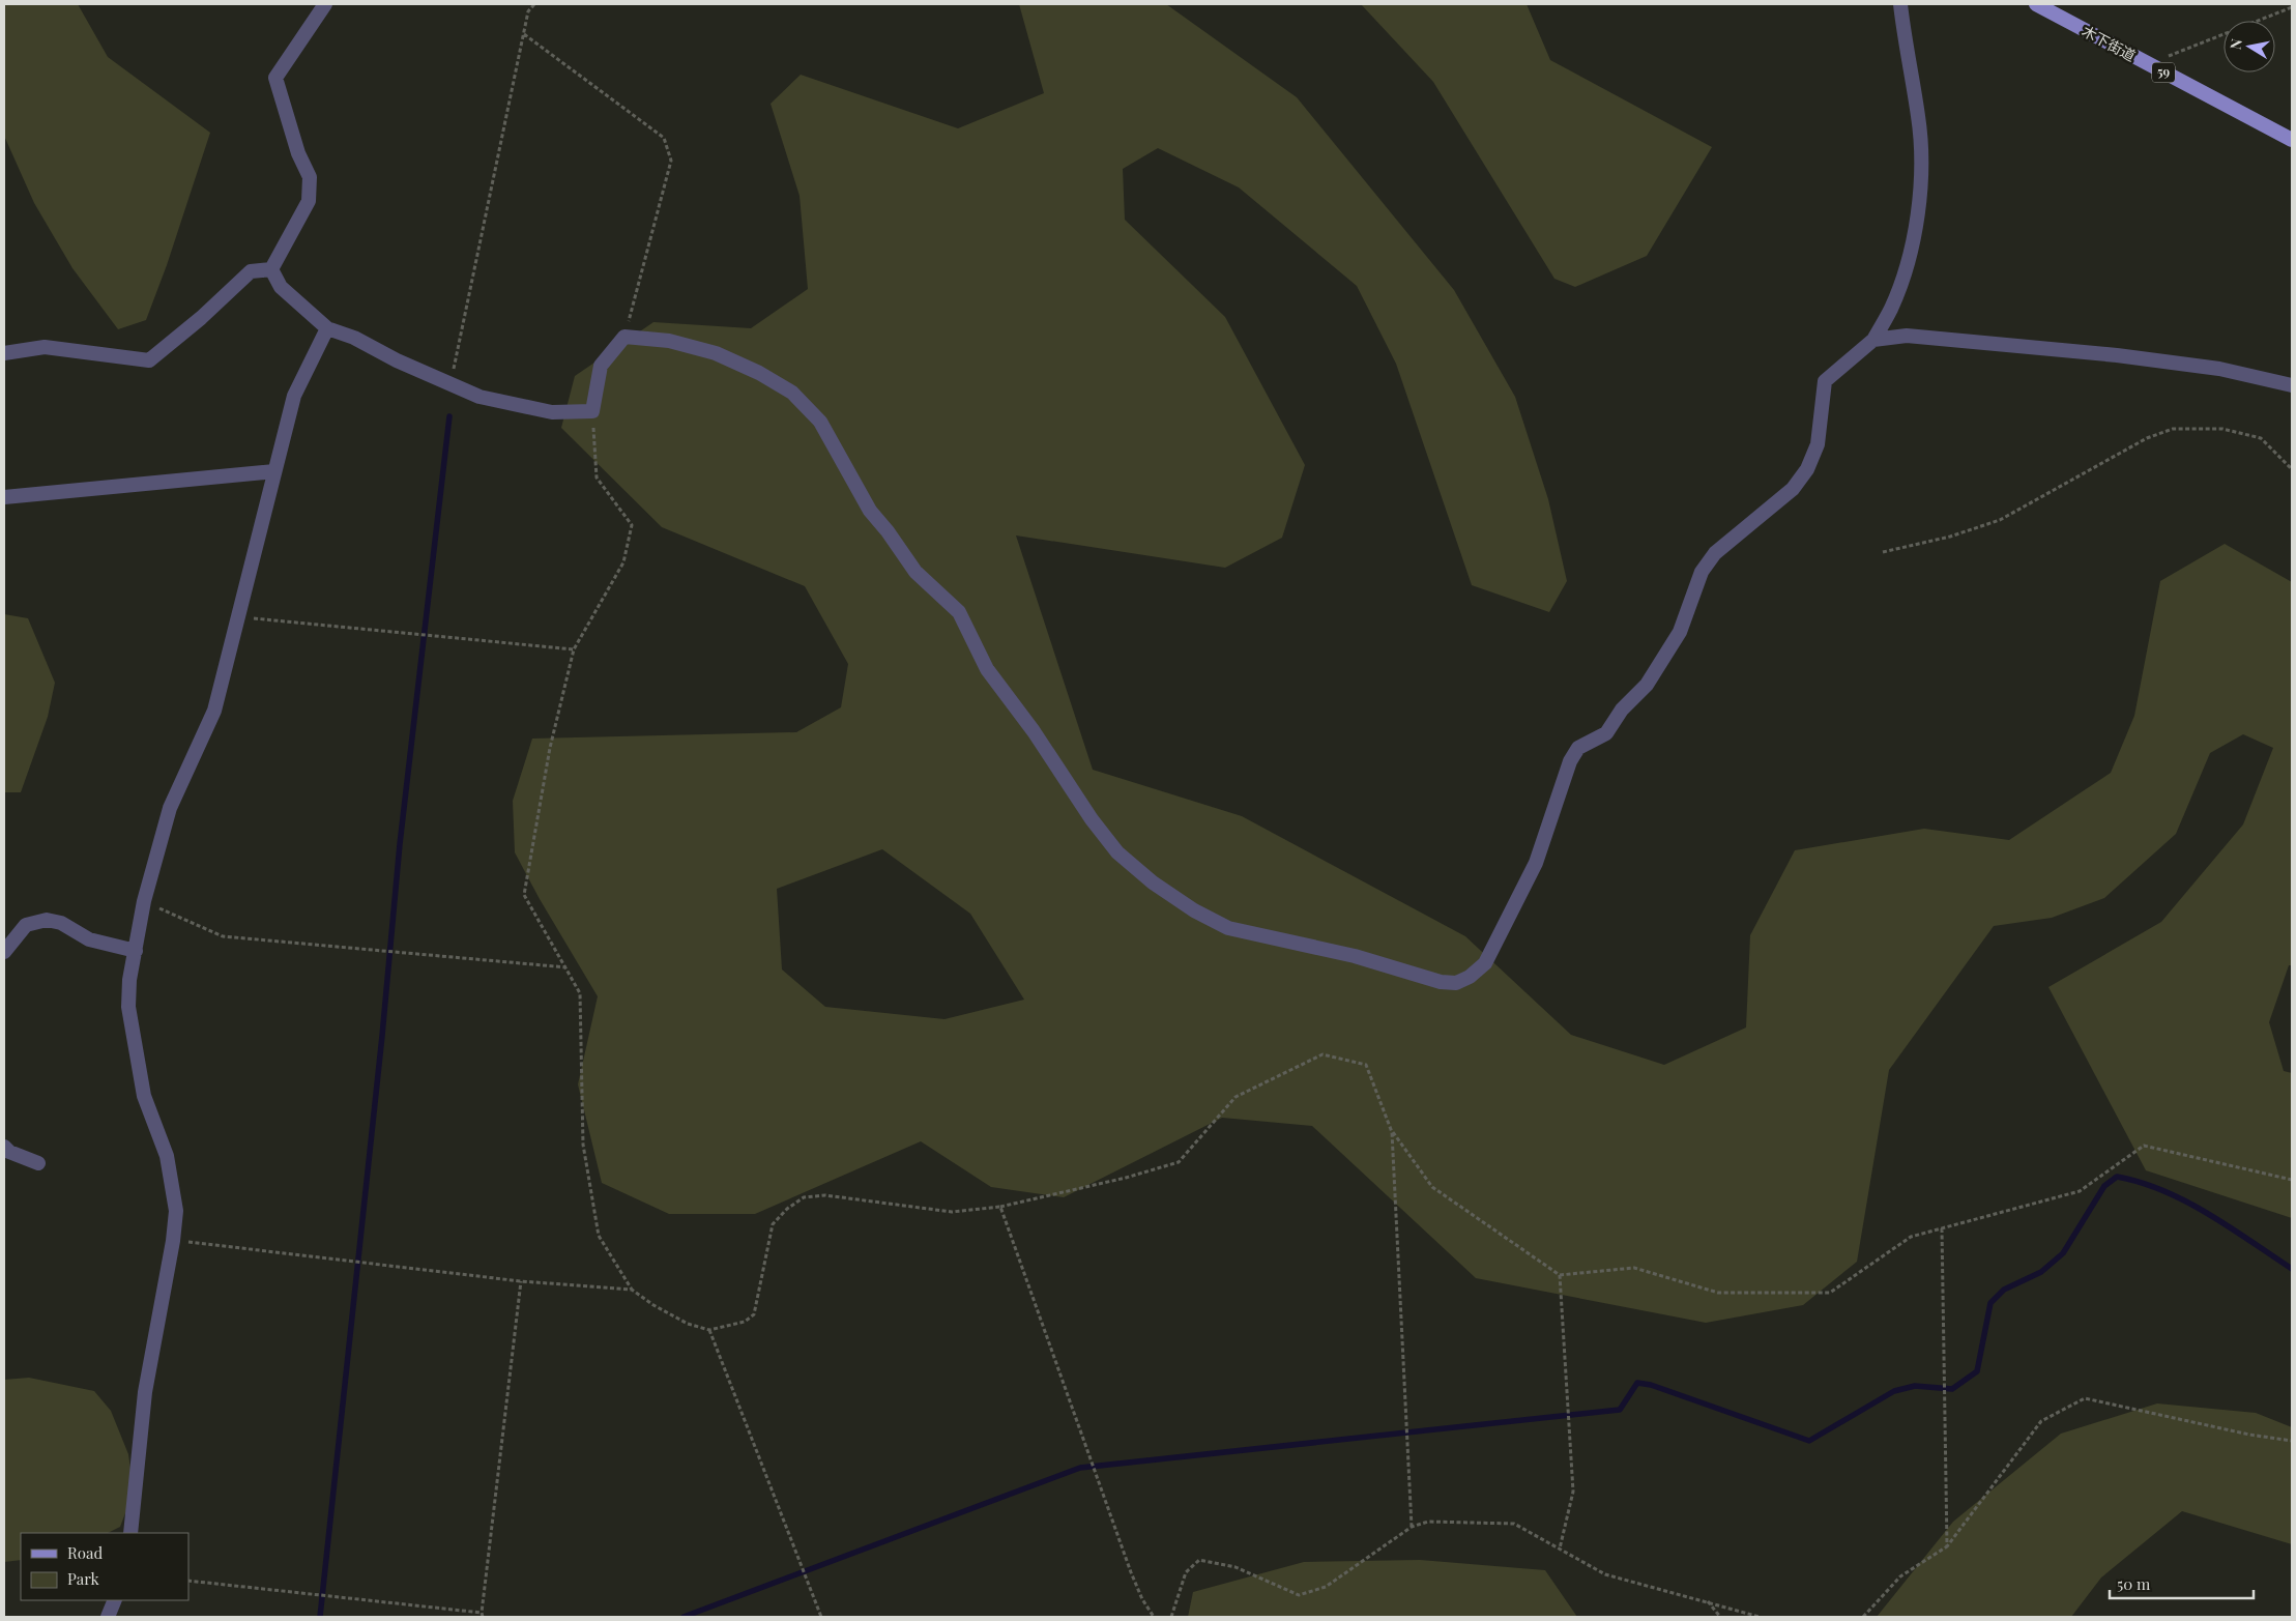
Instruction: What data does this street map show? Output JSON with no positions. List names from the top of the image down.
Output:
{
  "streets": {
    "main road": ["木下街道", "59"]
  },
  "legend": ["Road", "Park"],
  "scale_bar": "50 m",
  "north": "left"
}
